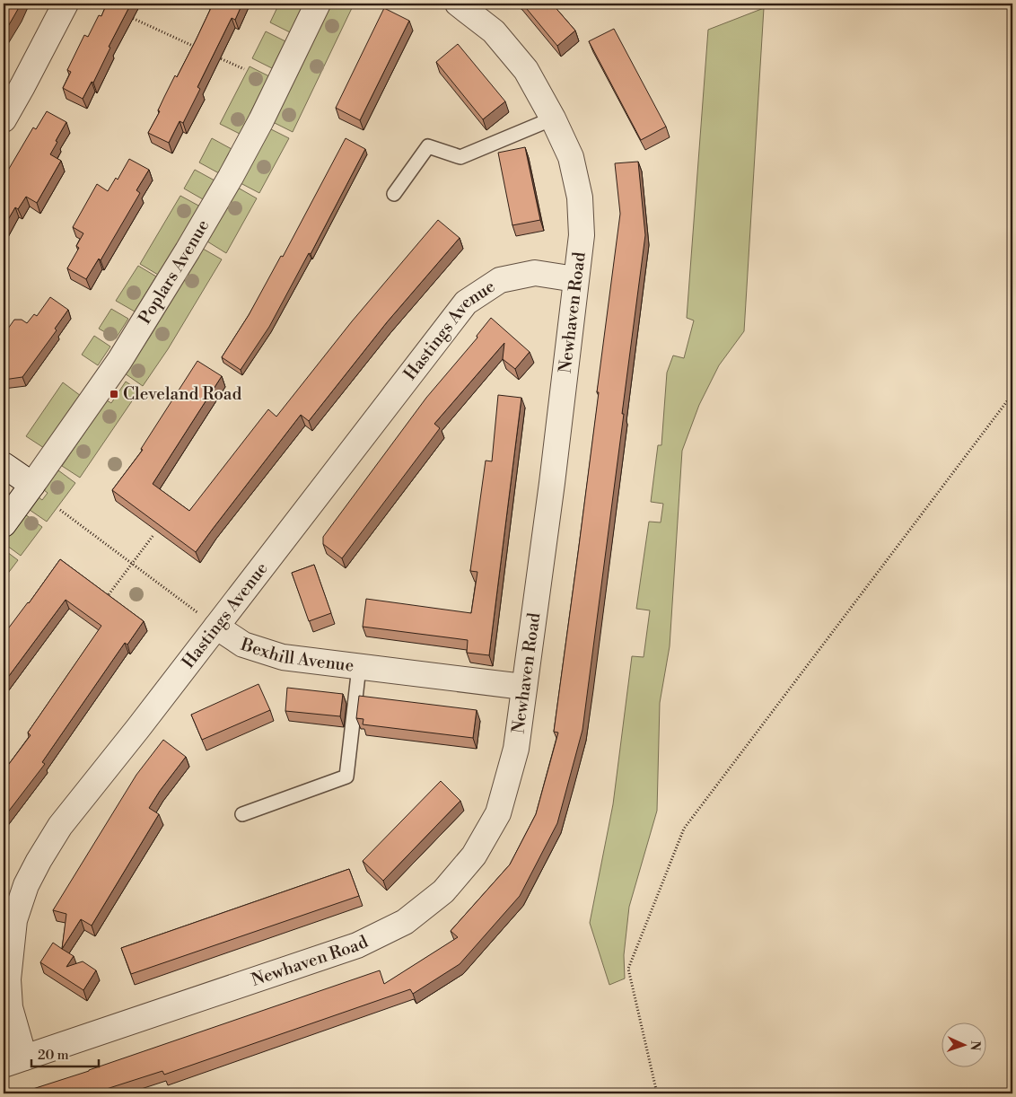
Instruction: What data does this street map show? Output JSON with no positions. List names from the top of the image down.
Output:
{
  "streets": {
    "street": [
      "Poplars Avenue",
      "Newhaven Road",
      "Hastings Avenue",
      "Bexhill Avenue"
    ]
  },
  "crossings": [
    ["Newhaven Road", "Hastings Avenue"],
    ["Newhaven Road", "Bexhill Avenue"],
    ["Hastings Avenue", "Bexhill Avenue"]
  ],
  "places": {
    "transit": ["Cleveland Road"]
  },
  "scale_bar": "20 m",
  "north": "right"
}
